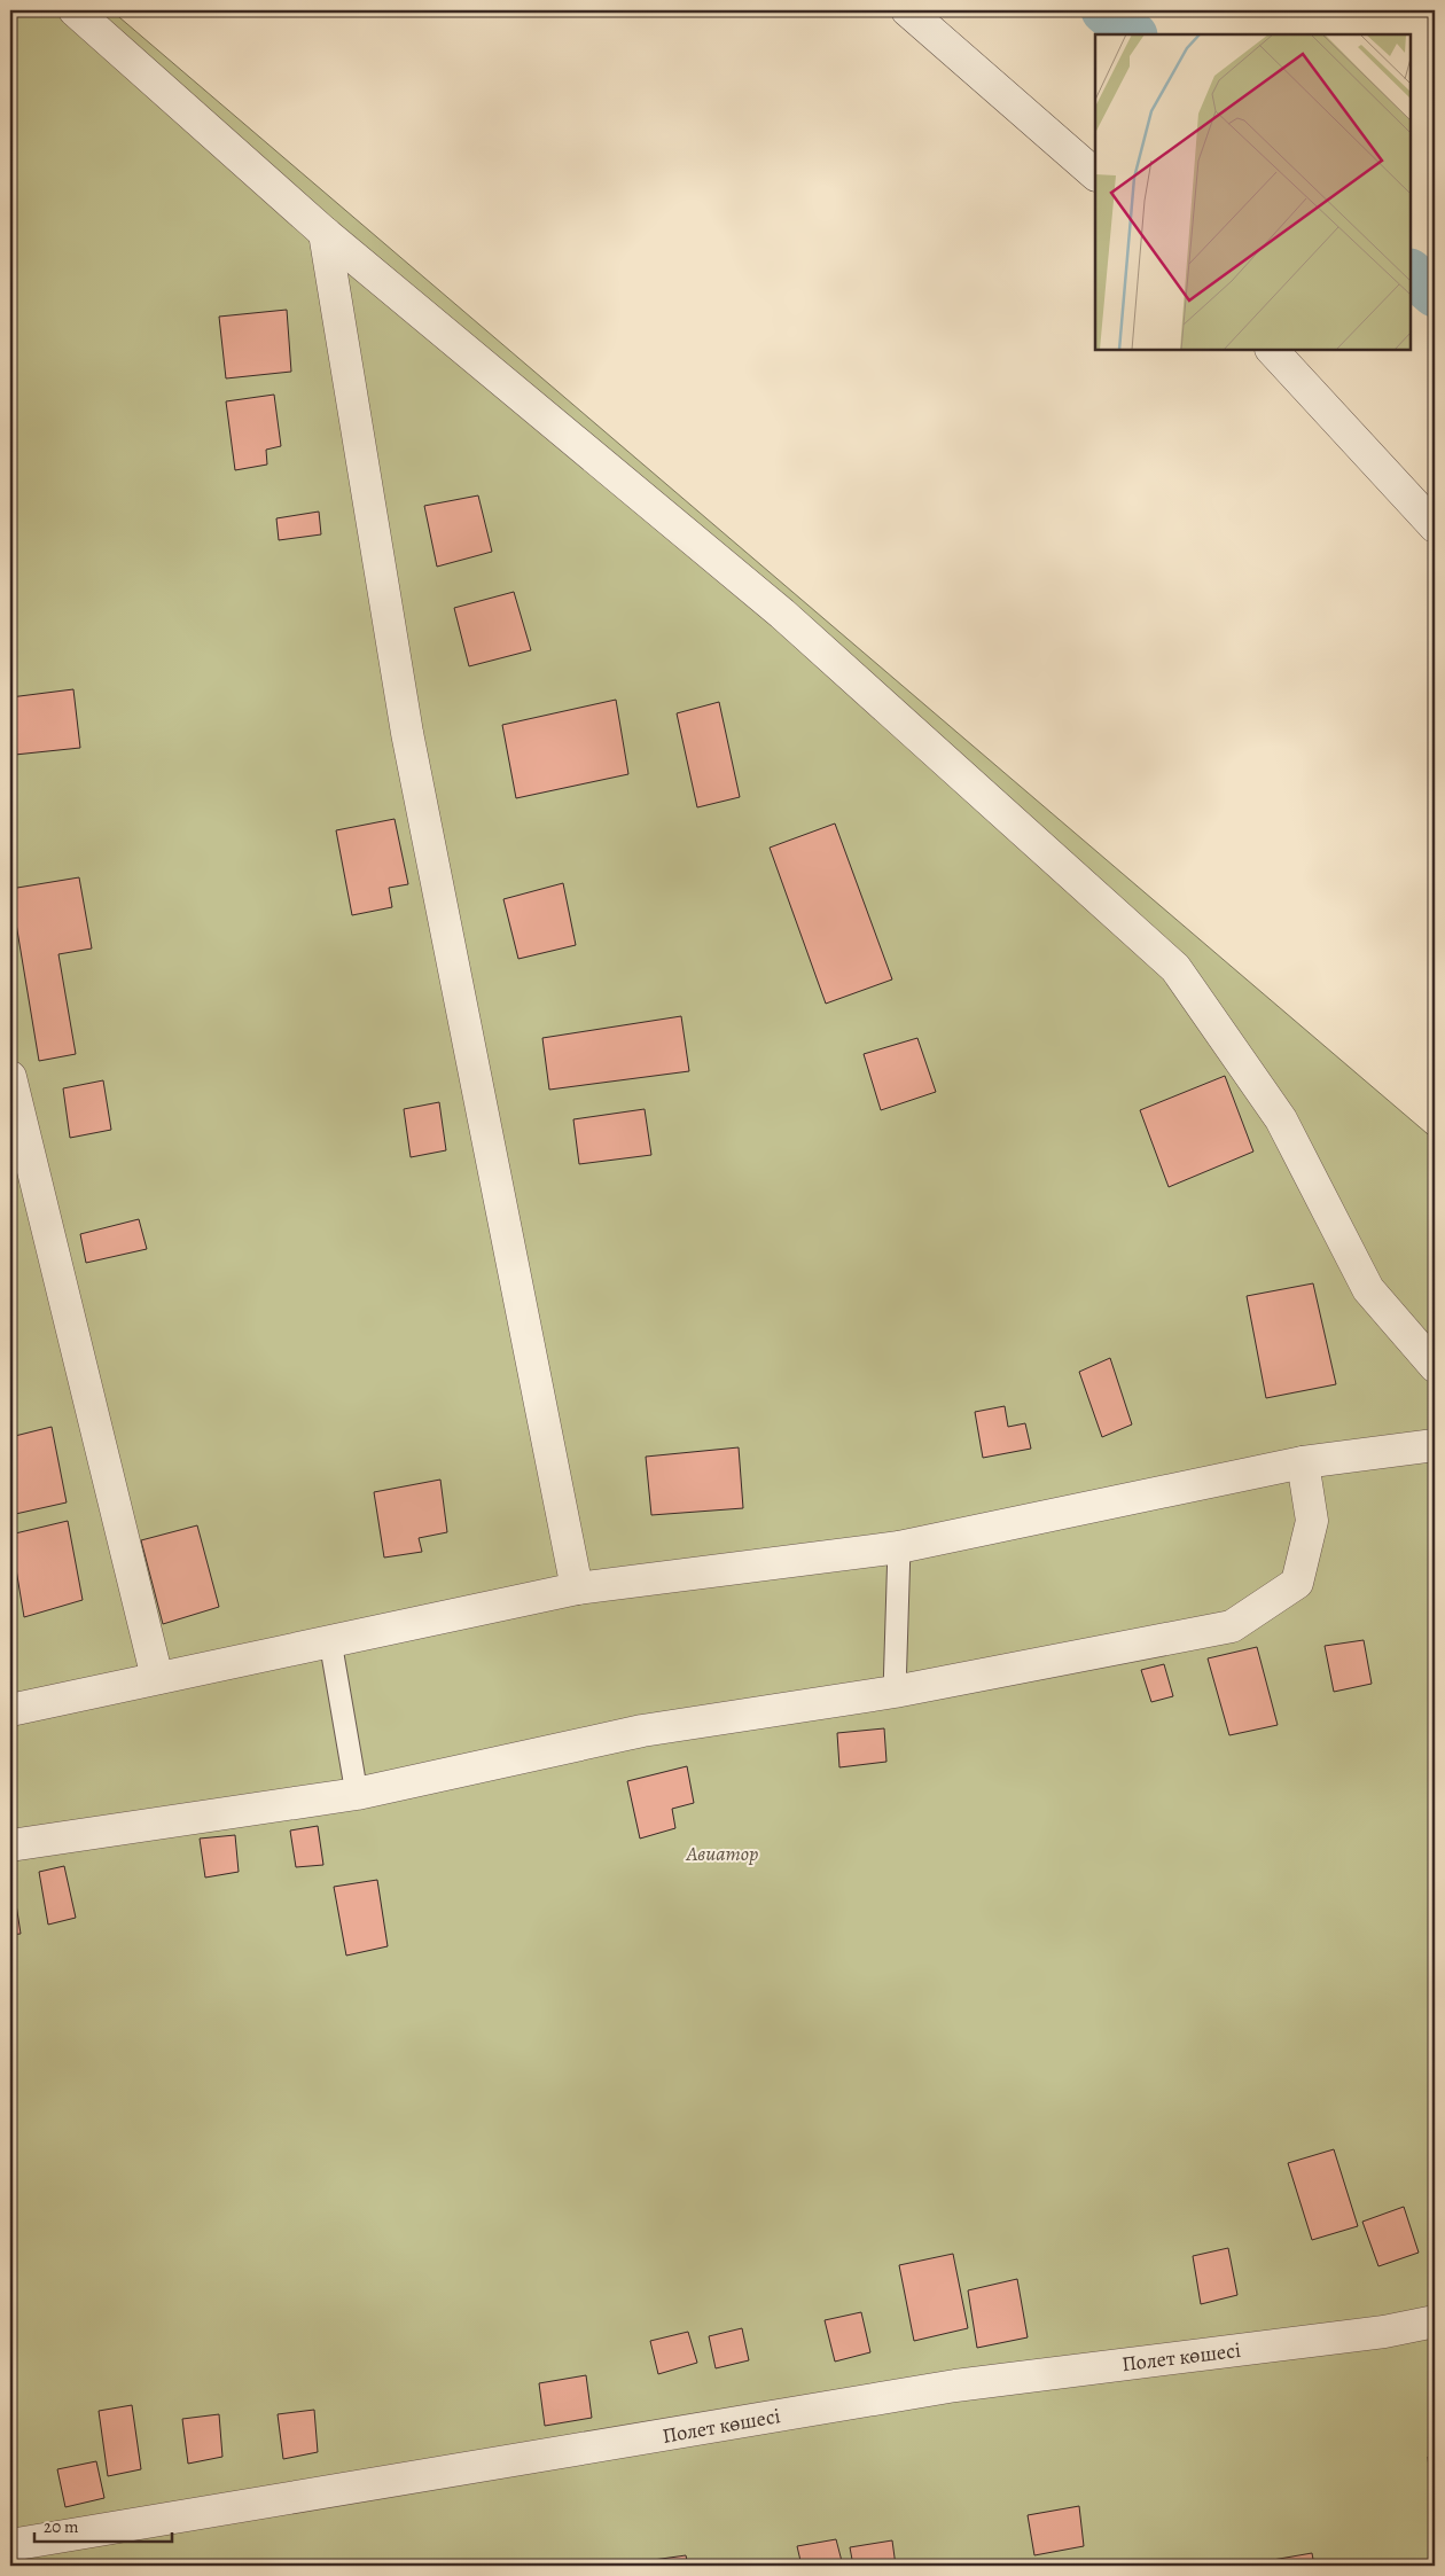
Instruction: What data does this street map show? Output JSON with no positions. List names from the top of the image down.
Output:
{
  "streets": {
    "street": ["Полет көшесі"]
  },
  "parks": ["Авиатор"],
  "scale_bar": "20 m"
}
